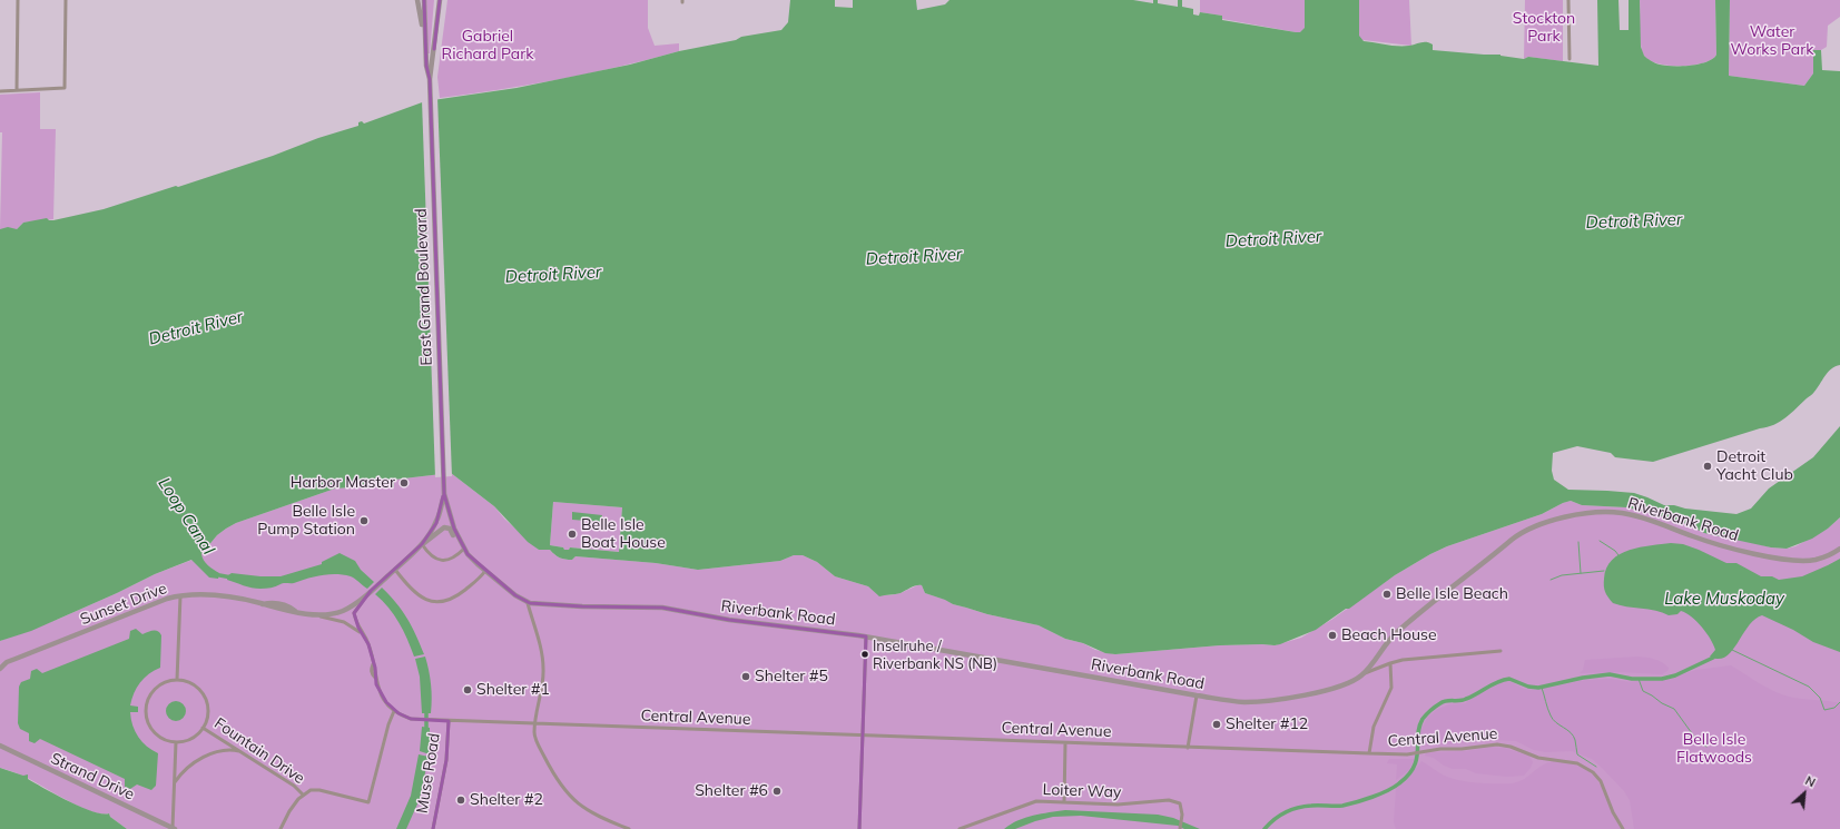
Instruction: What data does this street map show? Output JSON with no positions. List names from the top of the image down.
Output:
{
  "streets": {
    "street": [
      "East Grand Boulevard",
      "Riverbank Road",
      "Sunset Drive",
      "Central Avenue",
      "Fountain Drive",
      "Muse Road",
      "Strand Drive",
      "Loiter Way"
    ]
  },
  "crossings": [
    ["East Grand Boulevard", "Riverbank Road"],
    ["East Grand Boulevard", "Sunset Drive"],
    ["Riverbank Road", "Sunset Drive"],
    ["Central Avenue", "Muse Road"]
  ],
  "water": ["Detroit River", "Loop Canal", "Lake Muskoday"],
  "parks": [
    "Stockton Park",
    "Water Works Park",
    "Gabriel Richard Park",
    "Belle Isle Flatwoods"
  ],
  "places": [
    "Detroit Yacht Club",
    "Harbor Master",
    "Belle Isle Pump Station",
    "Belle Isle Boat House",
    "Belle Isle Beach",
    "Beach House",
    "Inselruhe / Riverbank NS (NB)",
    "Shelter #5",
    "Shelter #1",
    "Shelter #12",
    "Shelter #6",
    "Shelter #2"
  ],
  "north": "top right"
}
